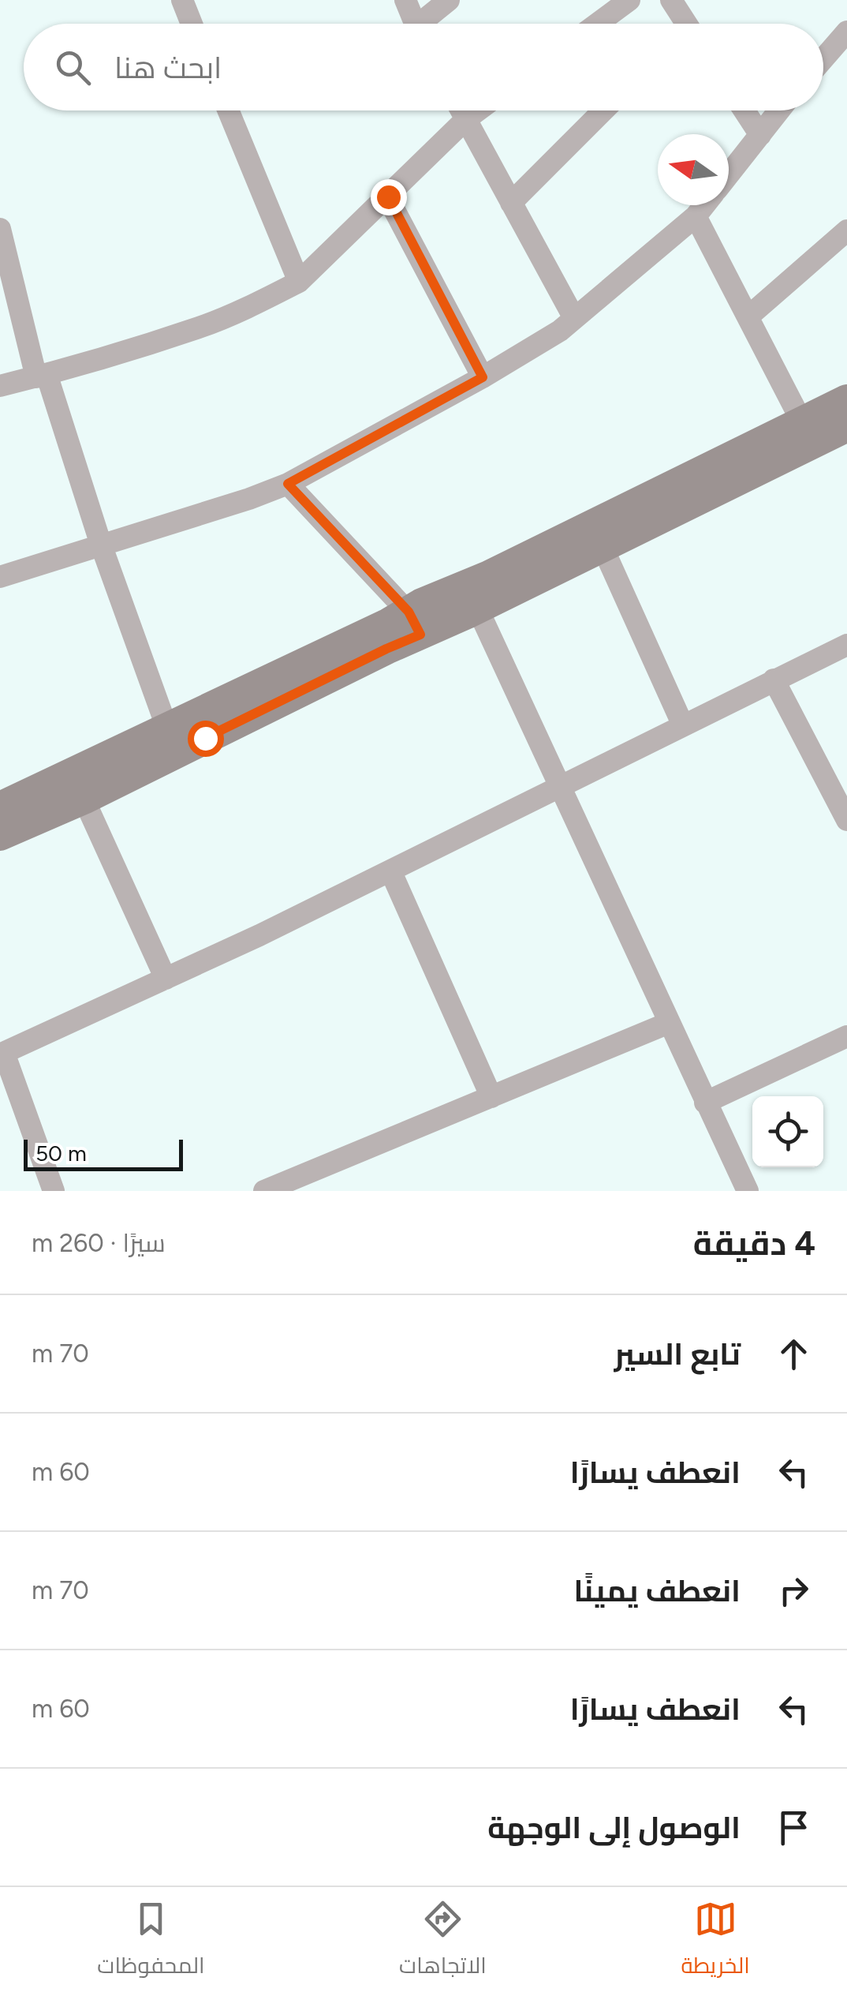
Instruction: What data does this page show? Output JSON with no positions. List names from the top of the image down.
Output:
{
  "scale_bar": "50 m",
  "north": "left",
  "page": {
    "search": "ابحث هنا",
    "scale": "50 m",
    "heading": ["4 دقيقة", "سيرًا · 260 m"],
    "list": [
      ["تابع السير", "70 m"],
      ["انعطف يسارًا", "60 m"],
      ["انعطف يمينًا", "70 m"],
      ["انعطف يسارًا", "60 m"],
      "الوصول إلى الوجهة"
    ],
    "nav": ["الخريطة", "الاتجاهات", "المحفوظات"]
  }
}
